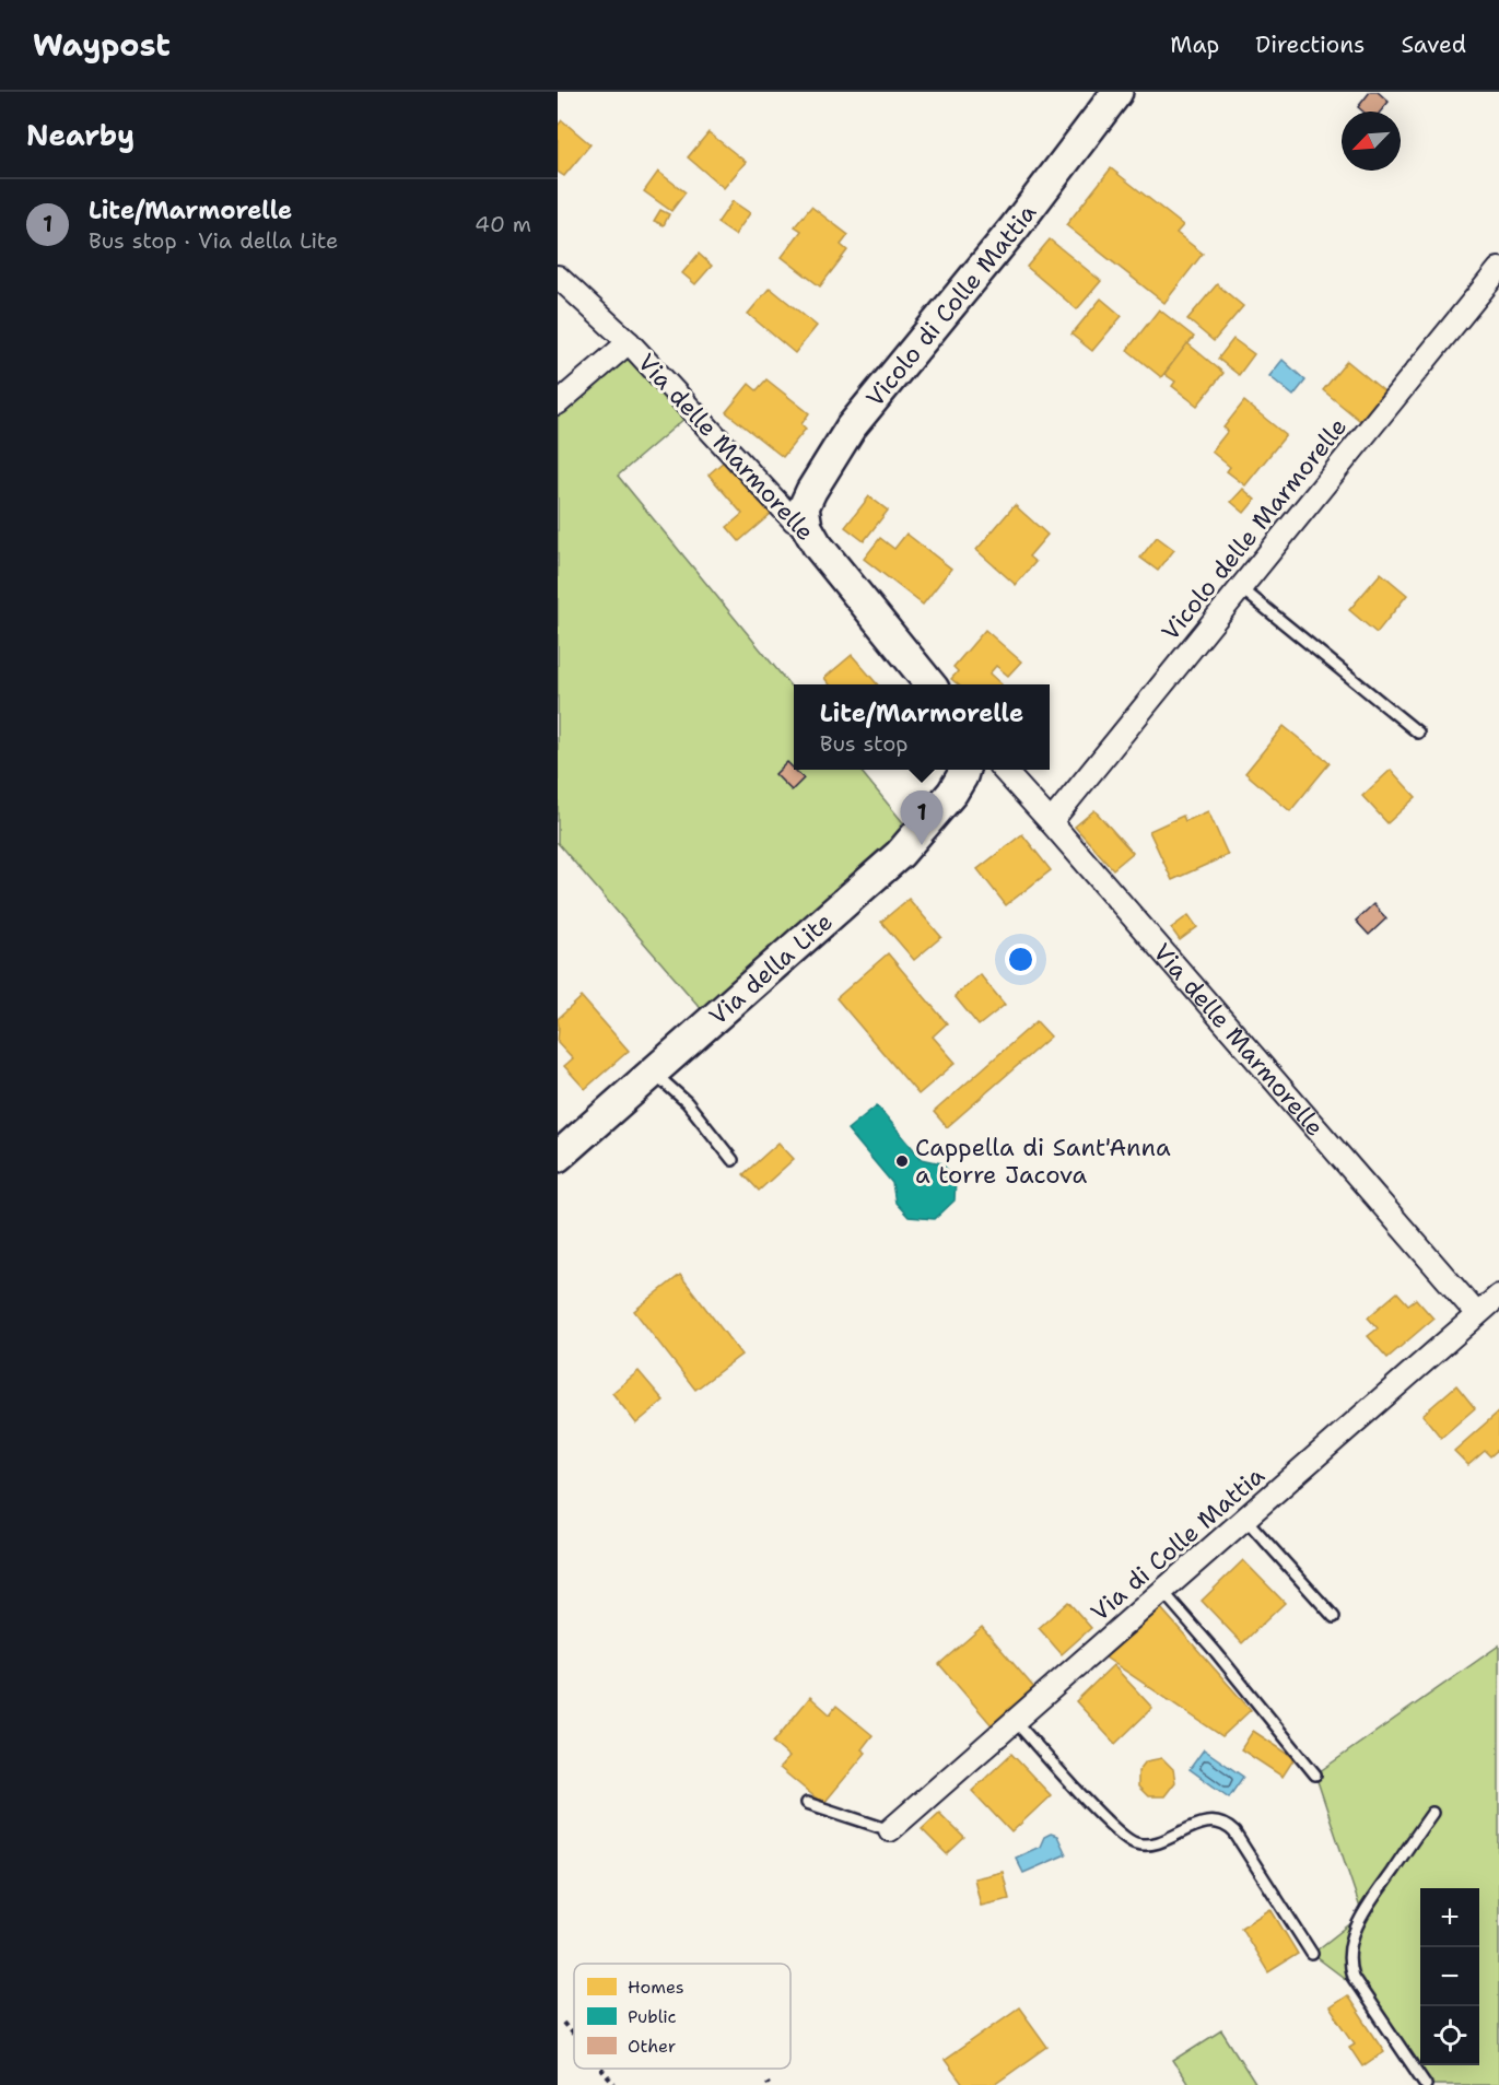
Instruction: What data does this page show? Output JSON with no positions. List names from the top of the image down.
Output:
{
  "streets": {
    "street": [
      "Vicolo di Colle Mattia",
      "Via delle Marmorelle",
      "Vicolo delle Marmorelle",
      "Via della Lite",
      "Via di Colle Mattia"
    ]
  },
  "crossings": [
    ["Vicolo di Colle Mattia", "Via delle Marmorelle"],
    ["Via delle Marmorelle", "Vicolo delle Marmorelle"],
    ["Via delle Marmorelle", "Via di Colle Mattia"]
  ],
  "places": ["Cappella di Sant'Anna a torre Jacova"],
  "legend": ["Homes", "Public", "Other"],
  "north": "bottom left",
  "page": {
    "header": "Waypost",
    "nav": ["Map", "Directions", "Saved"],
    "heading": "Nearby",
    "list": [
      {
        "mark": "1",
        "name": "Lite/Marmorelle",
        "note": "Bus stop · Via della Lite",
        "value": "40 m"
      }
    ],
    "popup": ["Lite/Marmorelle", "Bus stop"],
    "pins": "1",
    "map_buttons": ["+", "−"]
  }
}
